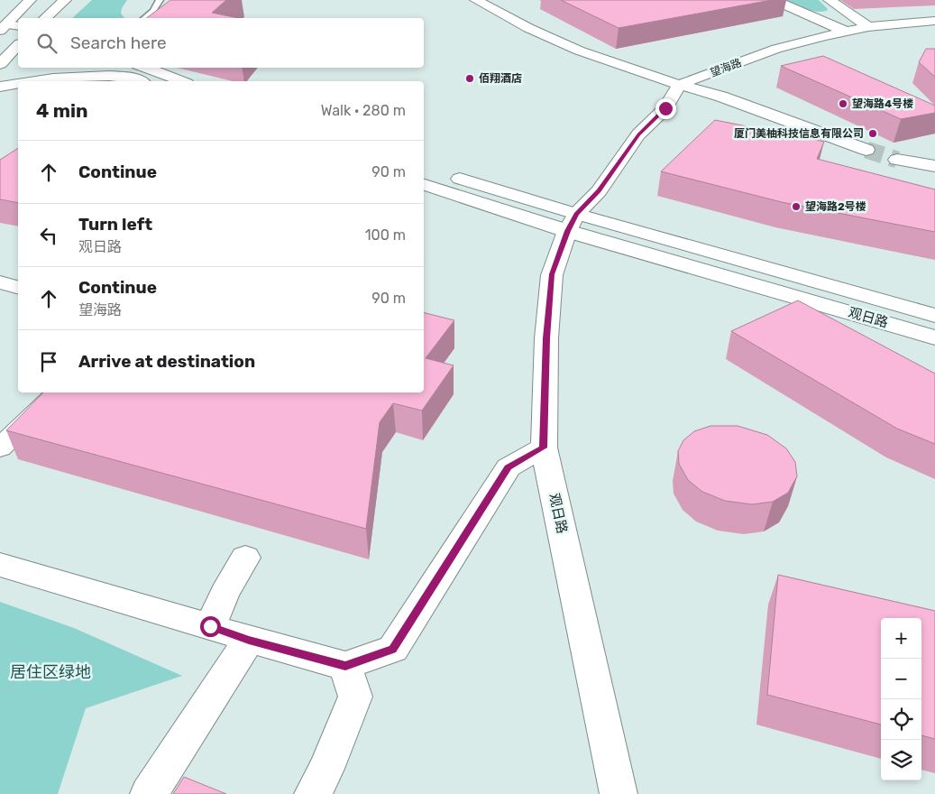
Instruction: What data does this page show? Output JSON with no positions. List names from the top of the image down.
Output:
{
  "streets": {
    "street": ["望海路", "观日路"]
  },
  "parks": ["居住区绿地"],
  "places": [
    "佰翔酒店",
    "望海路4号楼",
    "厦门美柚科技信息有限公司",
    "望海路2号楼"
  ],
  "page": {
    "search": "Search here",
    "heading": ["4 min", "Walk · 280 m"],
    "list": [
      ["Continue", "90 m"],
      ["Turn left", "观日路", "100 m"],
      ["Continue", "望海路", "90 m"],
      "Arrive at destination"
    ],
    "map_buttons": ["+", "−"]
  }
}
